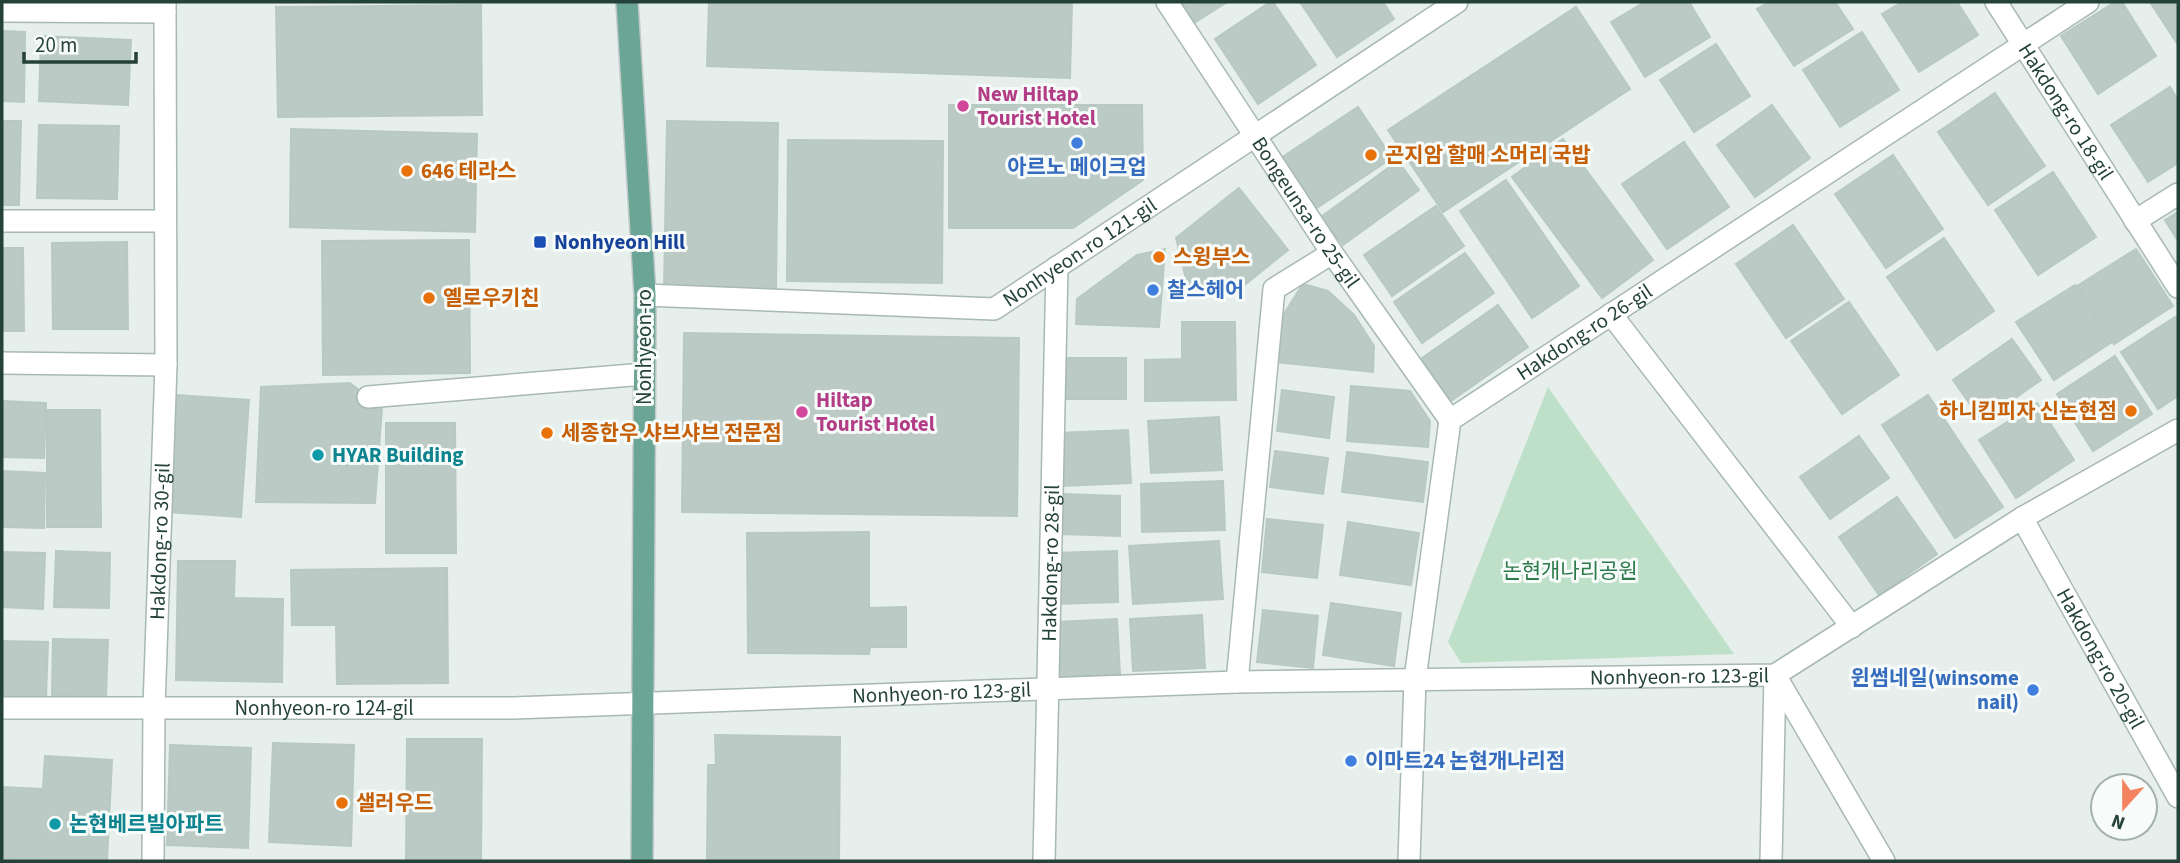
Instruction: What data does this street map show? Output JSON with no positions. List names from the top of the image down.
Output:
{
  "streets": {
    "main road": ["Nonhyeon-ro"],
    "street": [
      "Hakdong-ro 18-gil",
      "Bongeunsa-ro 25-gil",
      "Nonhyeon-ro 121-gil",
      "Hakdong-ro 26-gil",
      "Hakdong-ro 30-gil",
      "Hakdong-ro 28-gil",
      "Hakdong-ro 20-gil",
      "Nonhyeon-ro 123-gil",
      "Nonhyeon-ro 124-gil"
    ]
  },
  "crossings": [
    ["Hakdong-ro 18-gil", "Hakdong-ro 26-gil"],
    ["Bongeunsa-ro 25-gil", "Nonhyeon-ro 121-gil"],
    ["Bongeunsa-ro 25-gil", "Hakdong-ro 26-gil"],
    ["Nonhyeon-ro 121-gil", "Nonhyeon-ro"],
    ["Nonhyeon-ro 121-gil", "Hakdong-ro 28-gil"],
    ["Nonhyeon-ro", "Nonhyeon-ro 123-gil"],
    ["Nonhyeon-ro", "Nonhyeon-ro 124-gil"],
    ["Hakdong-ro 30-gil", "Nonhyeon-ro 124-gil"],
    ["Hakdong-ro 28-gil", "Nonhyeon-ro 123-gil"],
    ["Hakdong-ro 20-gil", "Nonhyeon-ro 123-gil"],
    ["Nonhyeon-ro 123-gil", "Nonhyeon-ro 124-gil"]
  ],
  "parks": ["논현개나리공원"],
  "places": {
    "other": [
      "New Hiltap Tourist Hotel",
      "아르노 메이크업",
      "곤지암 할매 소머리 국밥",
      "646 테라스",
      "스윙부스",
      "찰스헤어",
      "옐로우키친",
      "하니킴피자 신논현점",
      "Hiltap Tourist Hotel",
      "세종한우 샤브샤브 전문점",
      "HYAR Building",
      "윈썸네일(winsome nail)",
      "이마트24 논현개나리점",
      "샐러우드",
      "논현베르빌아파트"
    ],
    "transit": ["Nonhyeon Hill"]
  },
  "scale_bar": "20 m",
  "north": "bottom"
}
